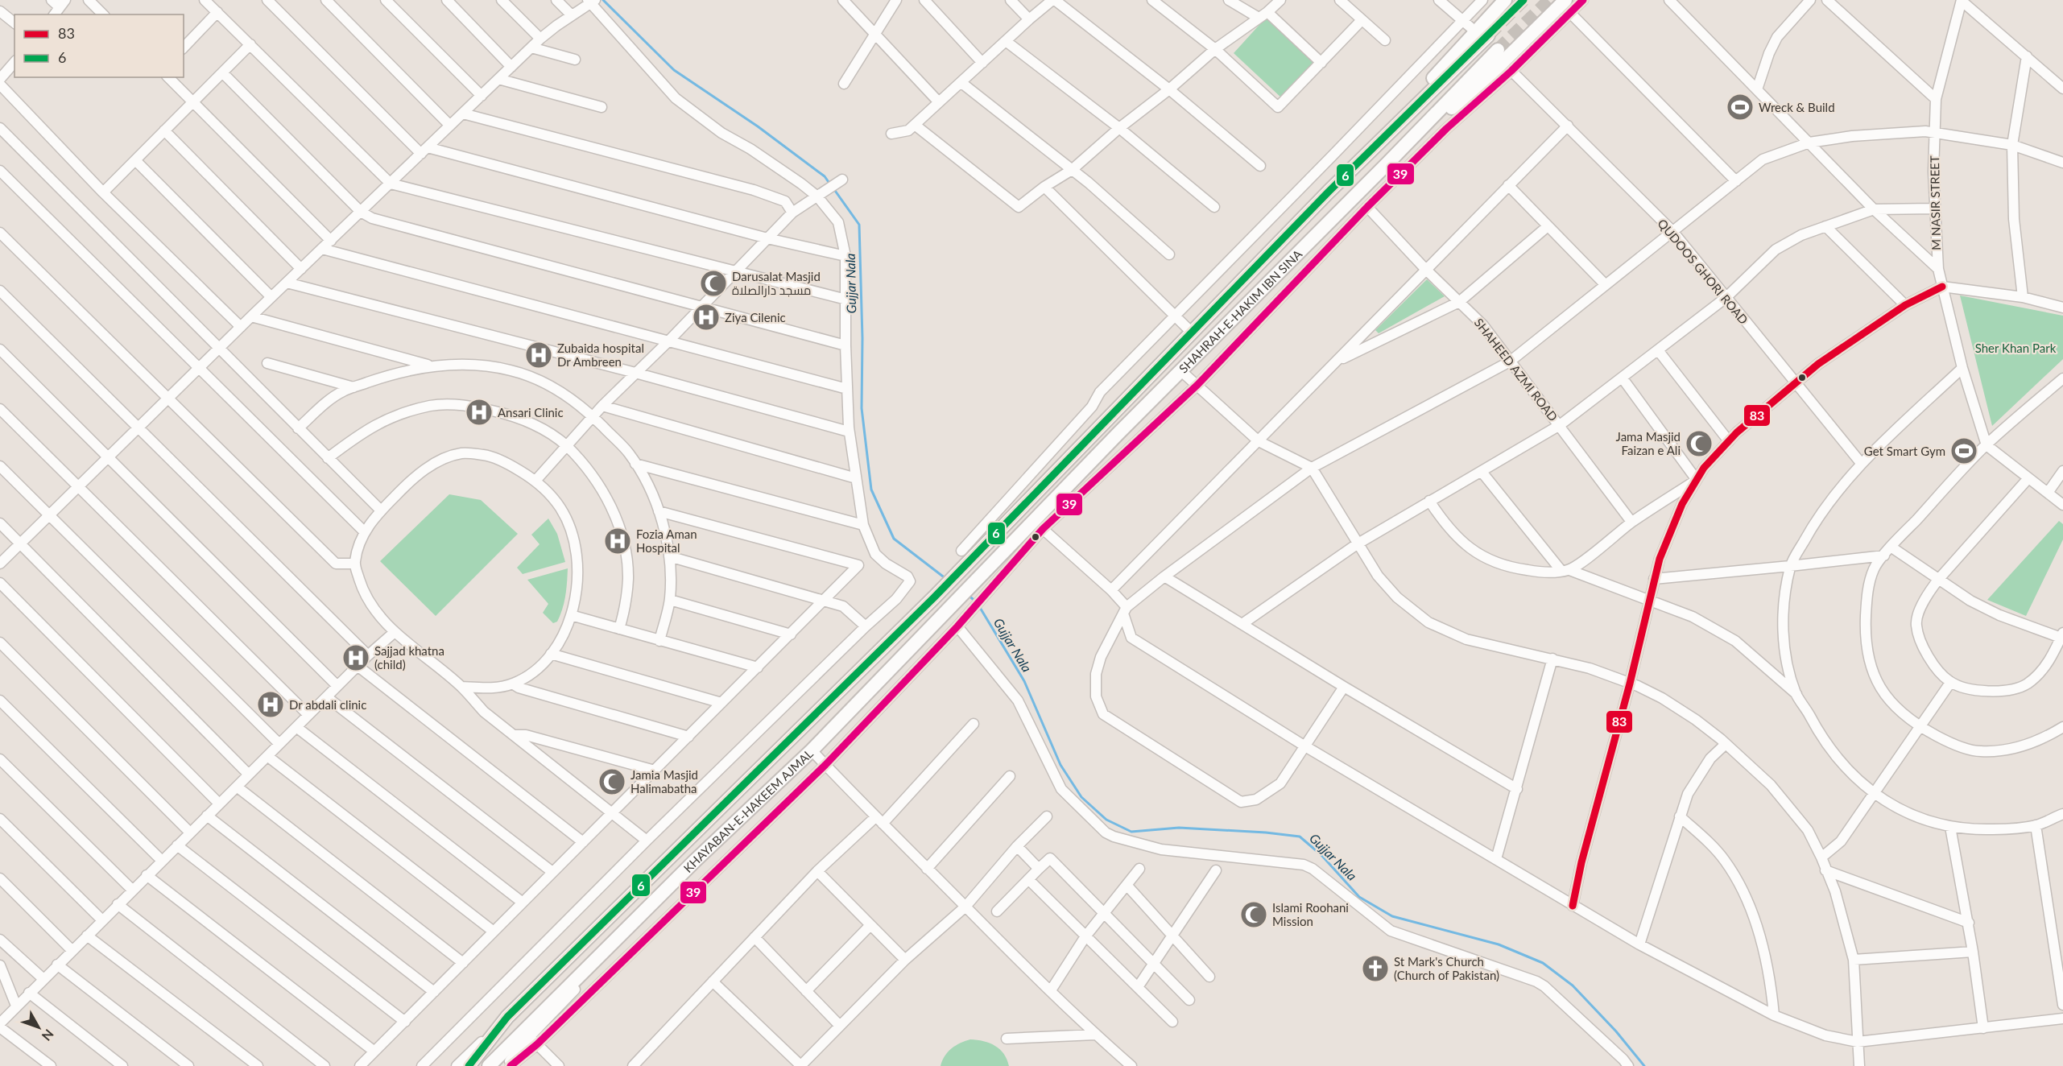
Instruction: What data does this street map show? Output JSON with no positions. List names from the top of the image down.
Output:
{
  "streets": {
    "highway": ["SHAHRAH-E-HAKIM IBN SINA", "KHAYABAN-E-HAKEEM AJMAL"],
    "street": ["M NASIR STREET", "QUDOOS GHORI ROAD", "SHAHEED AZMI ROAD"]
  },
  "crossings": [
    ["SHAHRAH-E-HAKIM IBN SINA", "KHAYABAN-E-HAKEEM AJMAL"]
  ],
  "water": ["Gujjar Nala"],
  "parks": ["Sher Khan Park"],
  "places": {
    "sports": ["Wreck & Build", "Get Smart Gym"],
    "mosque": [
      "Darusalat Masjid مسجد دارالصلاة",
      "Jama Masjid Faizan e Ali",
      "Jamia Masjid Halimabatha",
      "Islami Roohani Mission"
    ],
    "hospital": [
      "Ziya Cilenic",
      "Zubaida hospital Dr Ambreen",
      "Ansari Clinic",
      "Fozia Aman Hospital",
      "Sajjad khatna (child)",
      "Dr abdali clinic"
    ],
    "church": ["St Mark's Church (Church of Pakistan)"]
  },
  "lines": ["transit line 6", "transit line 39", "transit line 83"],
  "legend": ["83", "6"],
  "north": "bottom right"
}
